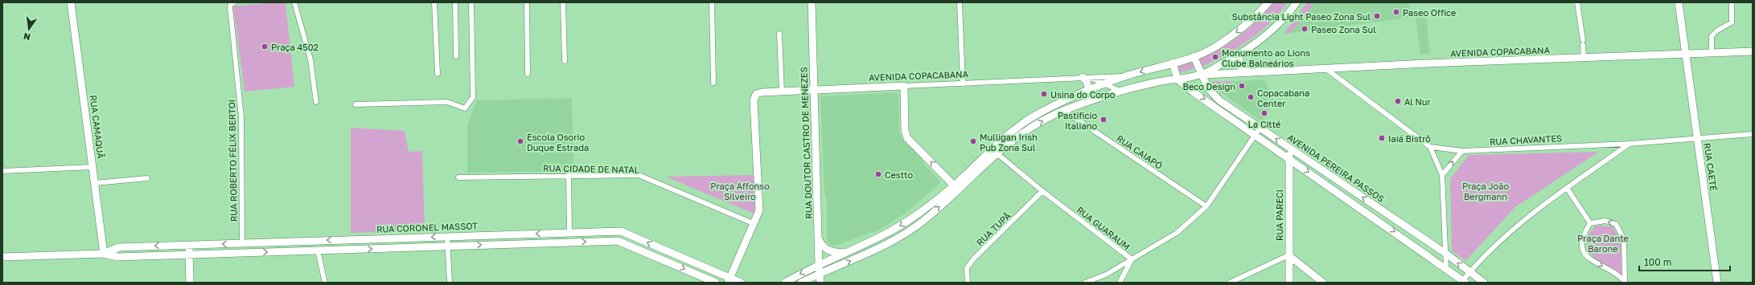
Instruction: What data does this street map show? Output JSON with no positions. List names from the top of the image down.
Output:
{
  "streets": {
    "street": [
      "AVENIDA COPACABANA",
      "RUA CAMAQUÃ",
      "RUA CHAVANTES",
      "RUA DOUTOR CASTRO DE MENEZES",
      "RUA CAIAPÓ",
      "RUA ROBERTO FÉLIX BERTOI",
      "RUA CAETÉ",
      "AVENIDA PEREIRA PASSOS",
      "RUA CIDADE DE NATAL",
      "RUA PARECI",
      "RUA CORONEL MASSOT",
      "RUA GUARAUM",
      "RUA TUPÃ"
    ]
  },
  "crossings": [
    ["AVENIDA COPACABANA", "RUA CHAVANTES"],
    ["AVENIDA COPACABANA", "RUA DOUTOR CASTRO DE MENEZES"],
    ["AVENIDA COPACABANA", "RUA CAETÉ"],
    ["AVENIDA COPACABANA", "AVENIDA PEREIRA PASSOS"],
    ["AVENIDA COPACABANA", "RUA CIDADE DE NATAL"],
    ["RUA CAMAQUÃ", "RUA CORONEL MASSOT"],
    ["RUA CHAVANTES", "RUA CAETÉ"],
    ["RUA CAIAPÓ", "RUA GUARAUM"],
    ["RUA ROBERTO FÉLIX BERTOI", "RUA CORONEL MASSOT"],
    ["AVENIDA PEREIRA PASSOS", "RUA PARECI"],
    ["AVENIDA PEREIRA PASSOS", "RUA GUARAUM"],
    ["RUA GUARAUM", "RUA TUPÃ"]
  ],
  "parks": ["Praça Affonso Silveiro", "Praça João Bergmann", "Praça Dante Barone"],
  "places": [
    "Paseo Office",
    "Substância Light Paseo Zona Sul",
    "Paseo Zona Sul",
    "Praça 4502",
    "Monumento ao Lions Clube Balneários",
    "Beco Design",
    "Usina do Corpo",
    "Copacabana Center",
    "Al Nur",
    "La Citté",
    "Pastificio Italiano",
    "Iaiá Bistrô",
    "Escola Osorio Duque Estrada",
    "Mulligan Irish Pub Zona Sul",
    "Cestto"
  ],
  "scale_bar": "100 m",
  "north": "bottom"
}
